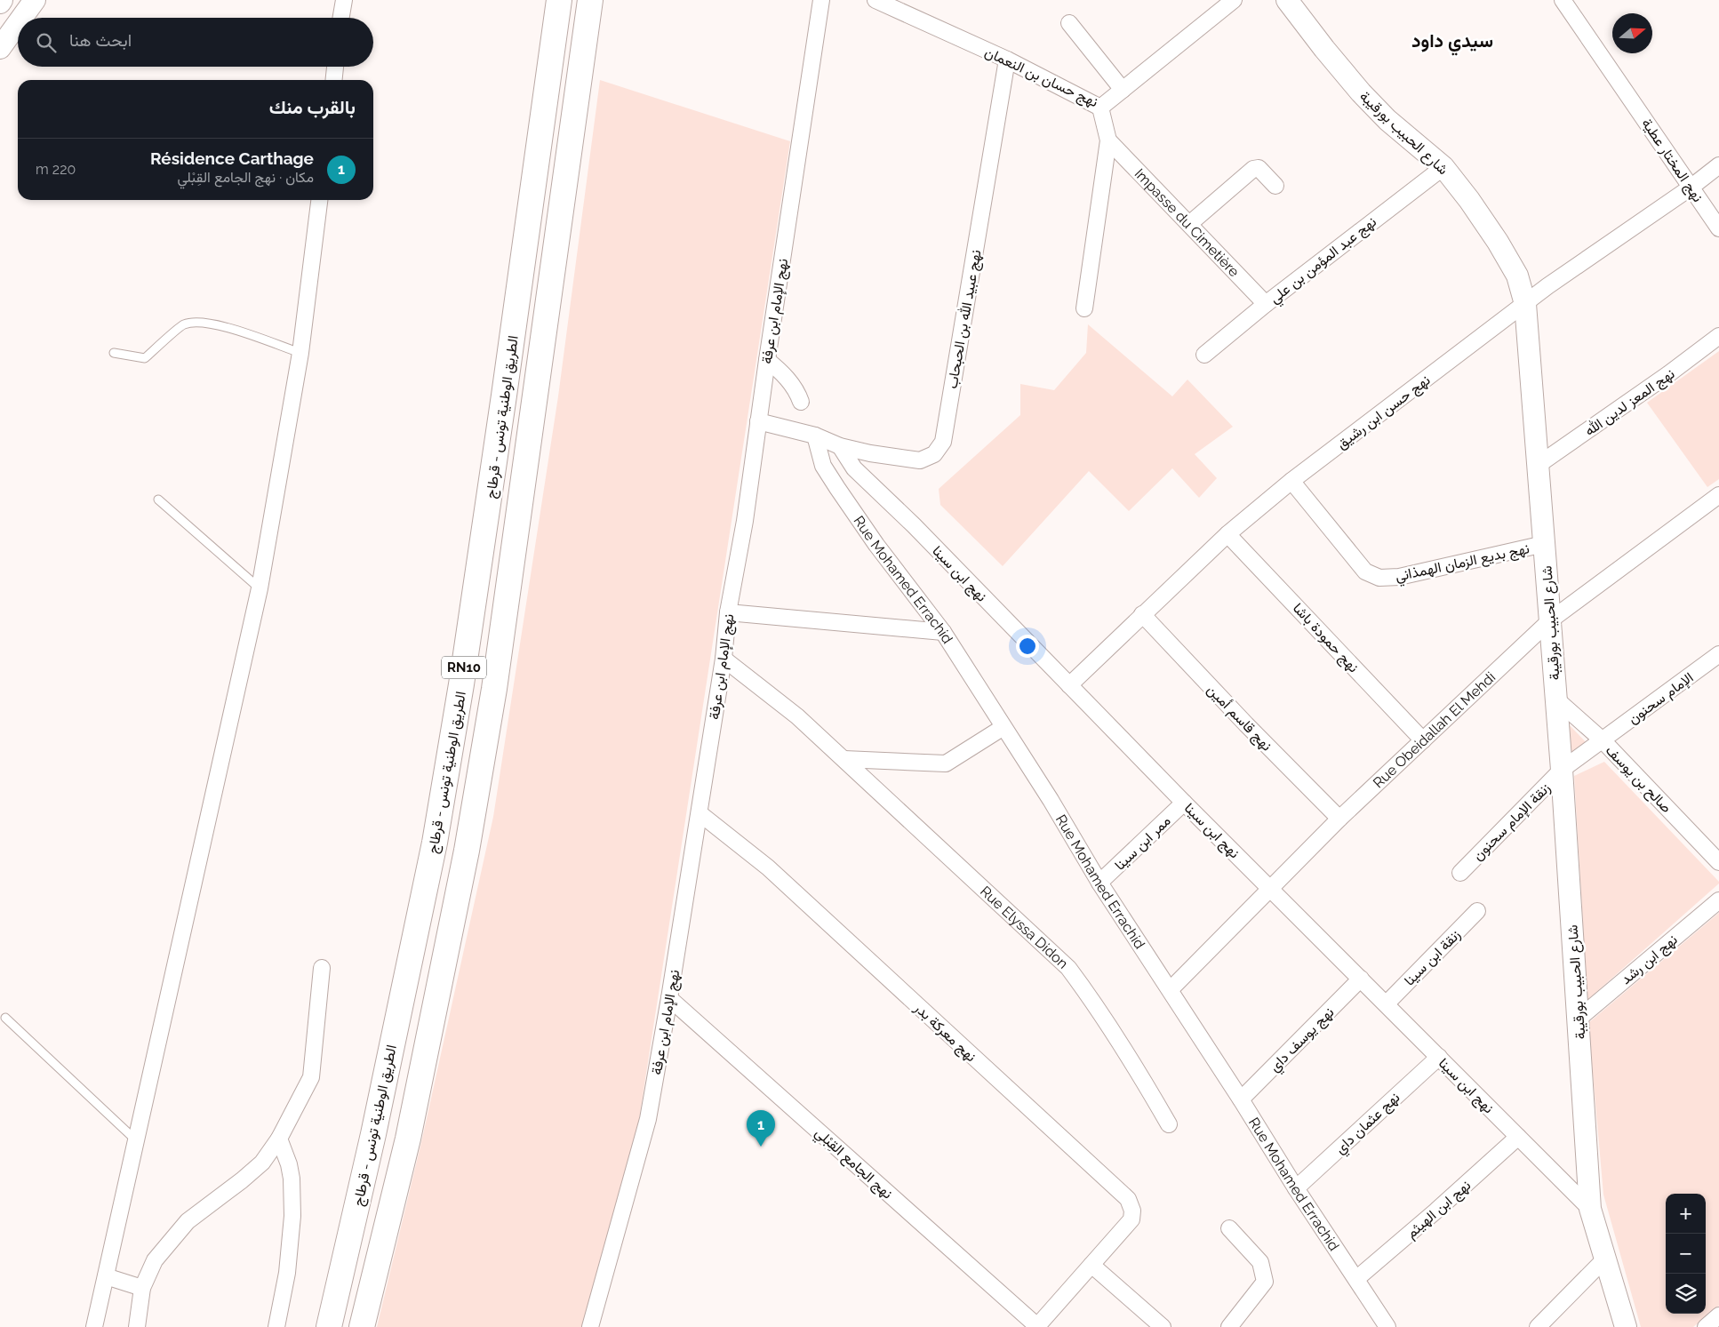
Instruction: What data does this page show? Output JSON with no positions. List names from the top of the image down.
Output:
{
  "streets": {
    "highway": ["الطريق الوطنية تونس - قرطاج", "RN10"],
    "street": [
      "نهج حسان بن النعمان",
      "شارع الحبيب بورقيبة",
      "نهج المختار عطية",
      "Impasse du Cimetière",
      "نهج عبد المؤمن بن علي",
      "نهج الإمام ابن عرفة",
      "نهج عبيد الله بن الحبحاب",
      "نهج المعز لدين الله",
      "نهج حسن ابن رشيق",
      "نهج بديع الزمان الهمذاني",
      "نهج ابن سينا",
      "Rue Mohamed Errachid",
      "نهج حمودة باشا",
      "الإمام سحنون",
      "نهج قاسم أمين",
      "Rue Obeidallah El Mehdi",
      "صالح بن يوسف",
      "زنقة الإمام سحنون",
      "ممر ابن سينا",
      "Rue Elyssa Didon",
      "زنقة ابن سينا",
      "نهج ابن رشد",
      "نهج معركة بدر",
      "نهج يوسف داي",
      "نهج عثمان داي",
      "نهج الجامع القِبْلي",
      "نهج ابن الهيثم"
    ]
  },
  "crossings": [
    ["نهج حسان بن النعمان", "نهج عبيد الله بن الحبحاب"],
    ["شارع الحبيب بورقيبة", "نهج عبد المؤمن بن علي"],
    ["شارع الحبيب بورقيبة", "نهج المعز لدين الله"],
    ["شارع الحبيب بورقيبة", "نهج حسن ابن رشيق"],
    ["شارع الحبيب بورقيبة", "نهج بديع الزمان الهمذاني"],
    ["شارع الحبيب بورقيبة", "نهج ابن سينا"],
    ["شارع الحبيب بورقيبة", "الإمام سحنون"],
    ["شارع الحبيب بورقيبة", "Rue Obeidallah El Mehdi"],
    ["شارع الحبيب بورقيبة", "صالح بن يوسف"],
    ["شارع الحبيب بورقيبة", "زنقة الإمام سحنون"],
    ["شارع الحبيب بورقيبة", "نهج ابن رشد"],
    ["نهج المختار عطية", "نهج حسن ابن رشيق"],
    ["Impasse du Cimetière", "نهج عبد المؤمن بن علي"],
    ["نهج الإمام ابن عرفة", "نهج عبيد الله بن الحبحاب"],
    ["نهج الإمام ابن عرفة", "Rue Elyssa Didon"],
    ["نهج الإمام ابن عرفة", "نهج معركة بدر"],
    ["نهج الإمام ابن عرفة", "نهج الجامع القِبْلي"],
    ["نهج عبيد الله بن الحبحاب", "نهج ابن سينا"],
    ["نهج عبيد الله بن الحبحاب", "Rue Mohamed Errachid"],
    ["نهج حسن ابن رشيق", "نهج بديع الزمان الهمذاني"],
    ["نهج حسن ابن رشيق", "نهج ابن سينا"],
    ["نهج حسن ابن رشيق", "نهج حمودة باشا"],
    ["نهج حسن ابن رشيق", "نهج قاسم أمين"],
    ["نهج ابن سينا", "Rue Obeidallah El Mehdi"],
    ["نهج ابن سينا", "ممر ابن سينا"],
    ["نهج ابن سينا", "زنقة ابن سينا"],
    ["نهج ابن سينا", "نهج يوسف داي"],
    ["نهج ابن سينا", "نهج عثمان داي"],
    ["نهج ابن سينا", "نهج ابن الهيثم"],
    ["Rue Mohamed Errachid", "Rue Obeidallah El Mehdi"],
    ["Rue Mohamed Errachid", "ممر ابن سينا"],
    ["Rue Mohamed Errachid", "نهج يوسف داي"],
    ["Rue Mohamed Errachid", "نهج عثمان داي"],
    ["Rue Mohamed Errachid", "نهج ابن الهيثم"],
    ["نهج حمودة باشا", "Rue Obeidallah El Mehdi"],
    ["الإمام سحنون", "صالح بن يوسف"],
    ["الإمام سحنون", "زنقة الإمام سحنون"],
    ["نهج قاسم أمين", "Rue Obeidallah El Mehdi"],
    ["نهج معركة بدر", "نهج الجامع القِبْلي"]
  ],
  "districts": ["سيدي داود"],
  "north": "right",
  "page": {
    "search": "ابحث هنا",
    "heading": "بالقرب منك",
    "list": [
      {
        "mark": "1",
        "name": "Résidence Carthage",
        "note": "مكان · نهج الجامع القِبْلي",
        "value": "220 m"
      }
    ],
    "pins": "1",
    "map_buttons": ["+", "−"]
  }
}
